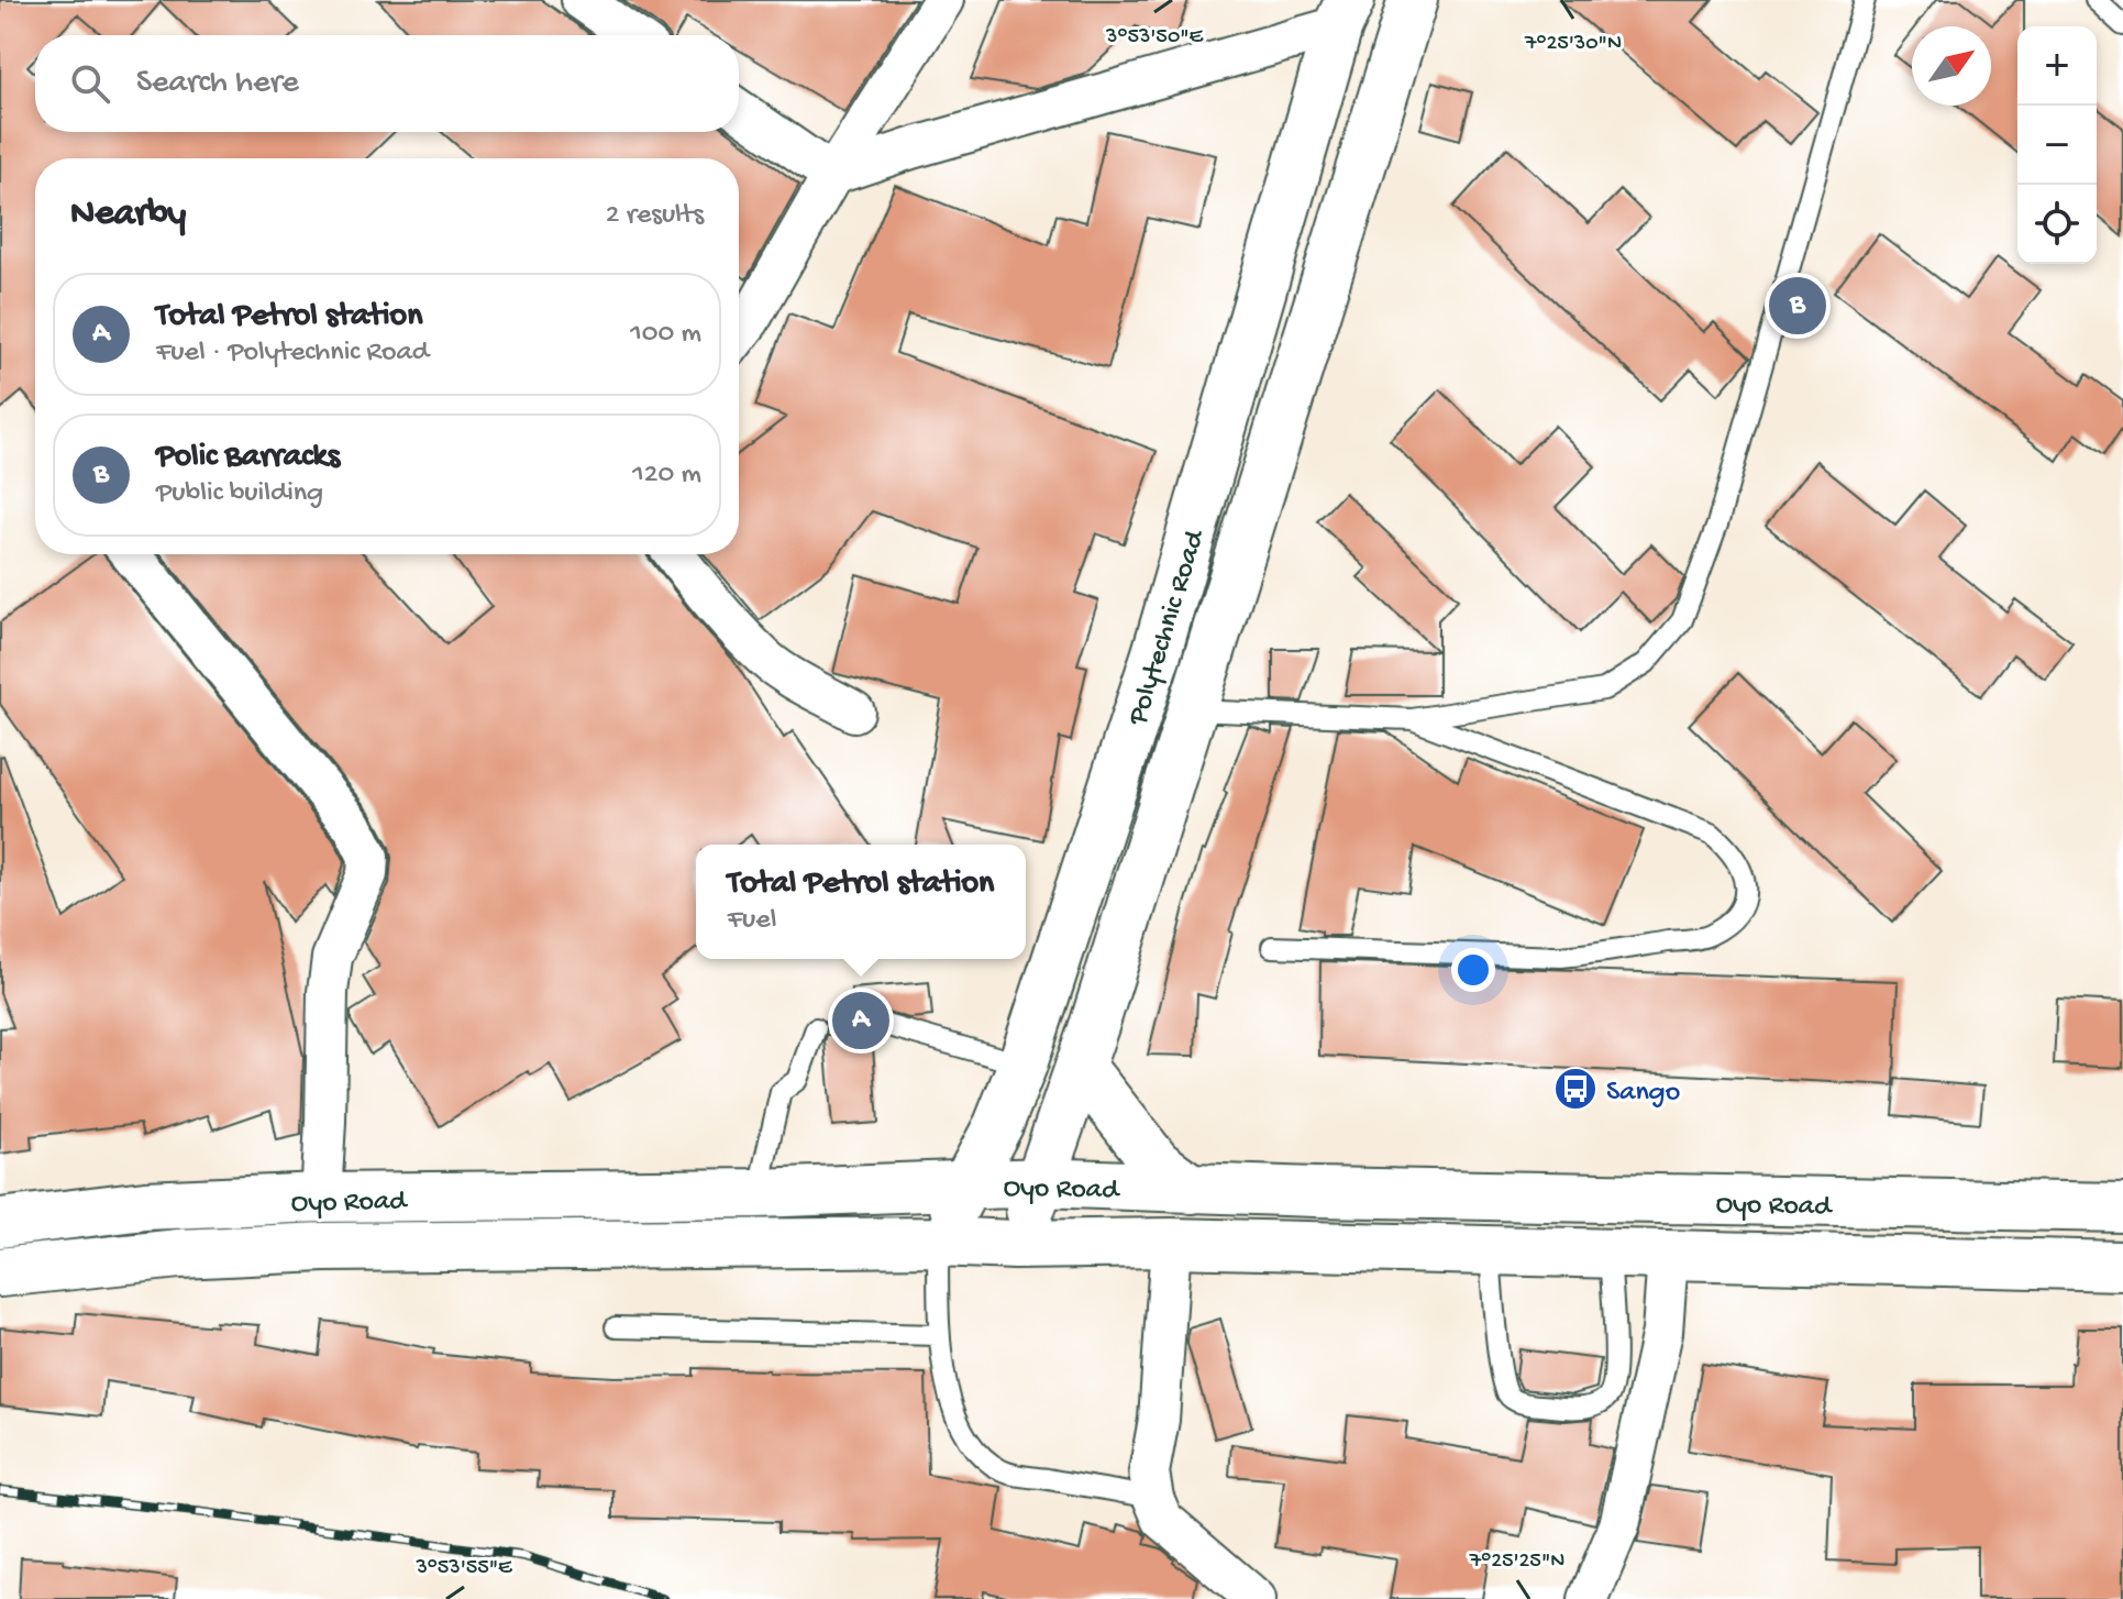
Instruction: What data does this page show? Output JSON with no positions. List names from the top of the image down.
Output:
{
  "streets": {
    "main road": ["Polytechnic Road", "Oyo Road"]
  },
  "crossings": [
    ["Polytechnic Road", "Oyo Road"]
  ],
  "places": {
    "bus stop": ["Sango"]
  },
  "north": "top right",
  "page": {
    "map_buttons": ["+", "−"],
    "search": "Search here",
    "heading": ["Nearby", "2 results"],
    "pins": ["B", "A"],
    "list": [
      {
        "mark": "A",
        "name": "Total Petrol station",
        "note": "Fuel · Polytechnic Road",
        "value": "100 m"
      },
      {
        "mark": "B",
        "name": "Polic Barracks",
        "note": "Public building",
        "value": "120 m"
      }
    ],
    "popup": ["Total Petrol station", "Fuel"]
  },
  "coordinates": [
    "3°53'50\"E",
    "7°25'30\"N",
    "7°25'25\"N",
    "3°53'55\"E"
  ]
}
